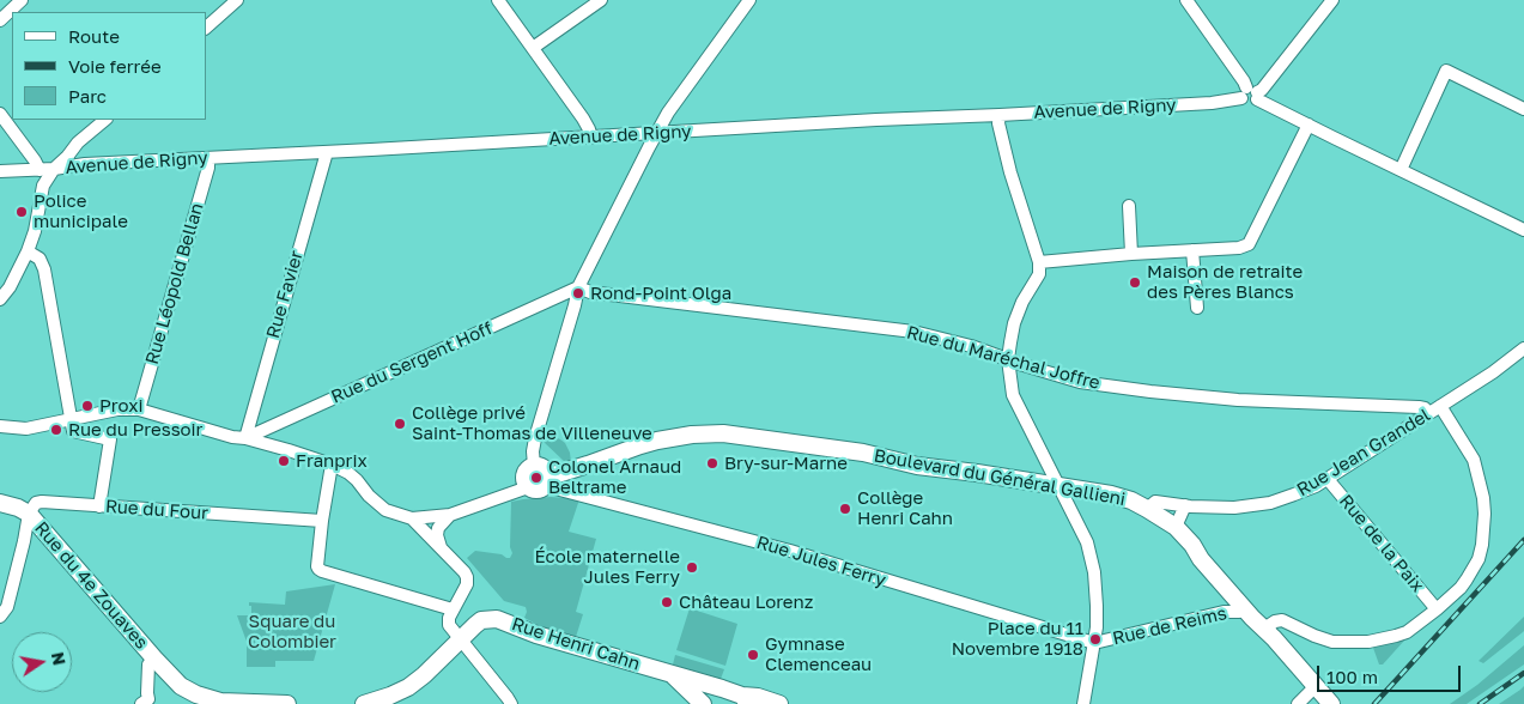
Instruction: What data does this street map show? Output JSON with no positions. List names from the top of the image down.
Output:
{
  "streets": {
    "main road": ["Boulevard du Général Gallieni", "Rue du 4e Zouaves", "Rue Henri Cahn"],
    "street": [
      "Avenue de Rigny",
      "Rue Léopold Bellan",
      "Rue Favier",
      "Rue du Maréchal Joffre",
      "Rue du Sergent Hoff",
      "Rue Jean Grandel",
      "Rue du Four",
      "Rue de la Paix",
      "Rue Jules Ferry",
      "Rue de Reims"
    ]
  },
  "crossings": [
    ["Avenue de Rigny", "Rue Léopold Bellan"],
    ["Avenue de Rigny", "Rue Favier"],
    ["Rue Favier", "Rue du Sergent Hoff"],
    ["Rue du Maréchal Joffre", "Rue du Sergent Hoff"],
    ["Rue du Maréchal Joffre", "Rue Jean Grandel"],
    ["Rue Jean Grandel", "Boulevard du Général Gallieni"],
    ["Rue Jean Grandel", "Rue de la Paix"],
    ["Boulevard du Général Gallieni", "Rue Jules Ferry"],
    ["Boulevard du Général Gallieni", "Rue de Reims"],
    ["Rue du Four", "Rue du 4e Zouaves"],
    ["Rue Jules Ferry", "Rue de Reims"]
  ],
  "parks": ["Square du Colombier"],
  "places": [
    "Police municipale",
    "Maison de retraite des Pères Blancs",
    "Rond-Point Olga",
    "Proxi",
    "Collège privé Saint-Thomas de Villeneuve",
    "Rue du Pressoir",
    "Franprix",
    "Bry-sur-Marne",
    "Colonel Arnaud Beltrame",
    "Collège Henri Cahn",
    "École maternelle Jules Ferry",
    "Château Lorenz",
    "Place du 11 Novembre 1918",
    "Gymnase Clemenceau"
  ],
  "legend": ["Route", "Voie ferrée", "Parc"],
  "scale_bar": "100 m",
  "north": "right"
}
